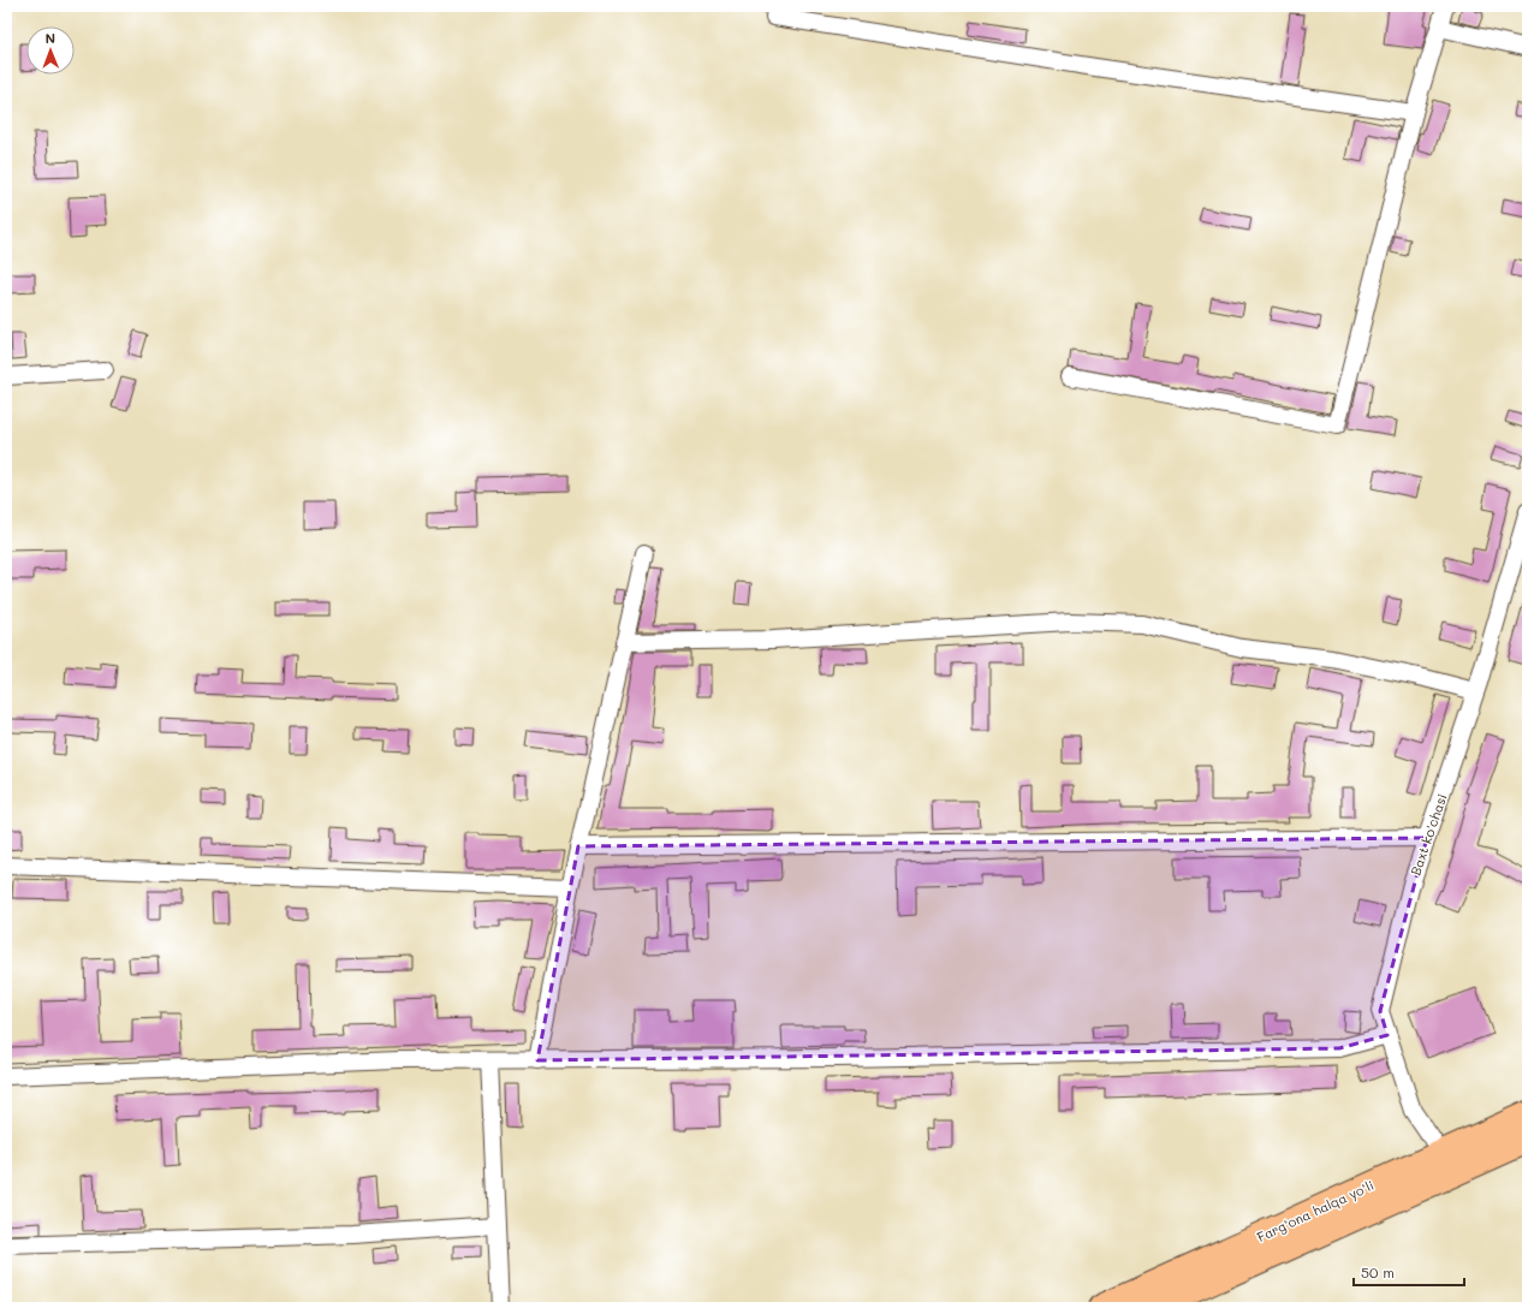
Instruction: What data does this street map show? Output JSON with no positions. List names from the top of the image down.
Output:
{
  "streets": {
    "highway": ["Farg‘ona halqa yo‘li"],
    "street": ["Baxt ko'chasi"]
  },
  "crossings": [
    ["Baxt ko'chasi", "Farg‘ona halqa yo‘li"]
  ],
  "scale_bar": "50 m",
  "north": "top"
}
